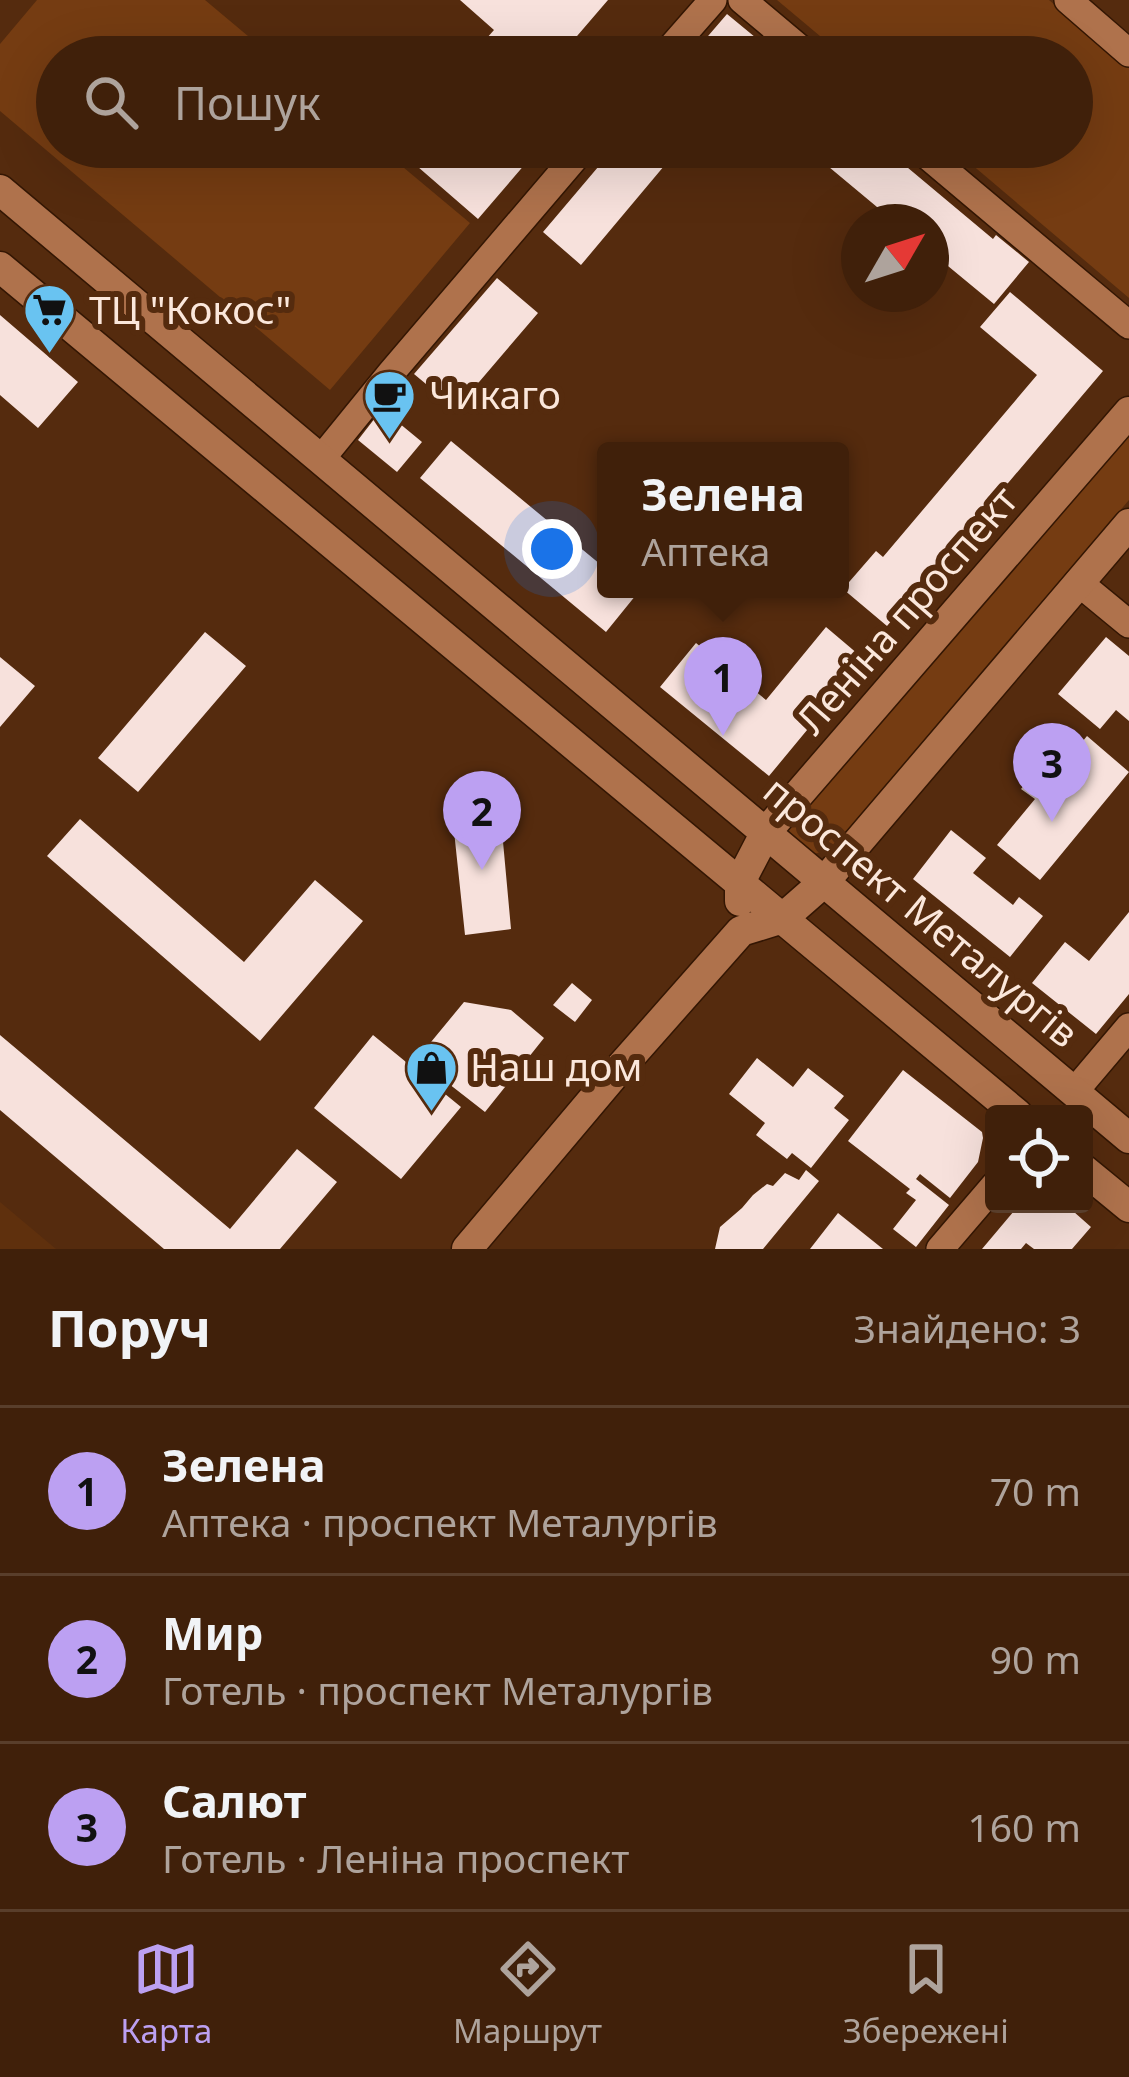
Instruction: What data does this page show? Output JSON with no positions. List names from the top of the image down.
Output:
{
  "streets": {
    "street": ["Леніна проспект", "проспект Металургів"]
  },
  "crossings": [
    ["Леніна проспект", "проспект Металургів"]
  ],
  "places": {
    "supermarket": ["ТЦ \"Кокос\""],
    "cafe": ["Чикаго"],
    "shop": ["Наш дом"]
  },
  "north": "top right",
  "page": {
    "search": "Пошук",
    "popup": ["Зелена", "Аптека"],
    "pins": ["1", "3", "2"],
    "heading": ["Поруч", "Знайдено: 3"],
    "list": [
      {
        "mark": "1",
        "name": "Зелена",
        "note": "Аптека · проспект Металургів",
        "value": "70 m"
      },
      {
        "mark": "2",
        "name": "Мир",
        "note": "Готель · проспект Металургів",
        "value": "90 m"
      },
      {
        "mark": "3",
        "name": "Салют",
        "note": "Готель · Леніна проспект",
        "value": "160 m"
      }
    ],
    "nav": ["Карта", "Маршрут", "Збережені"]
  }
}
